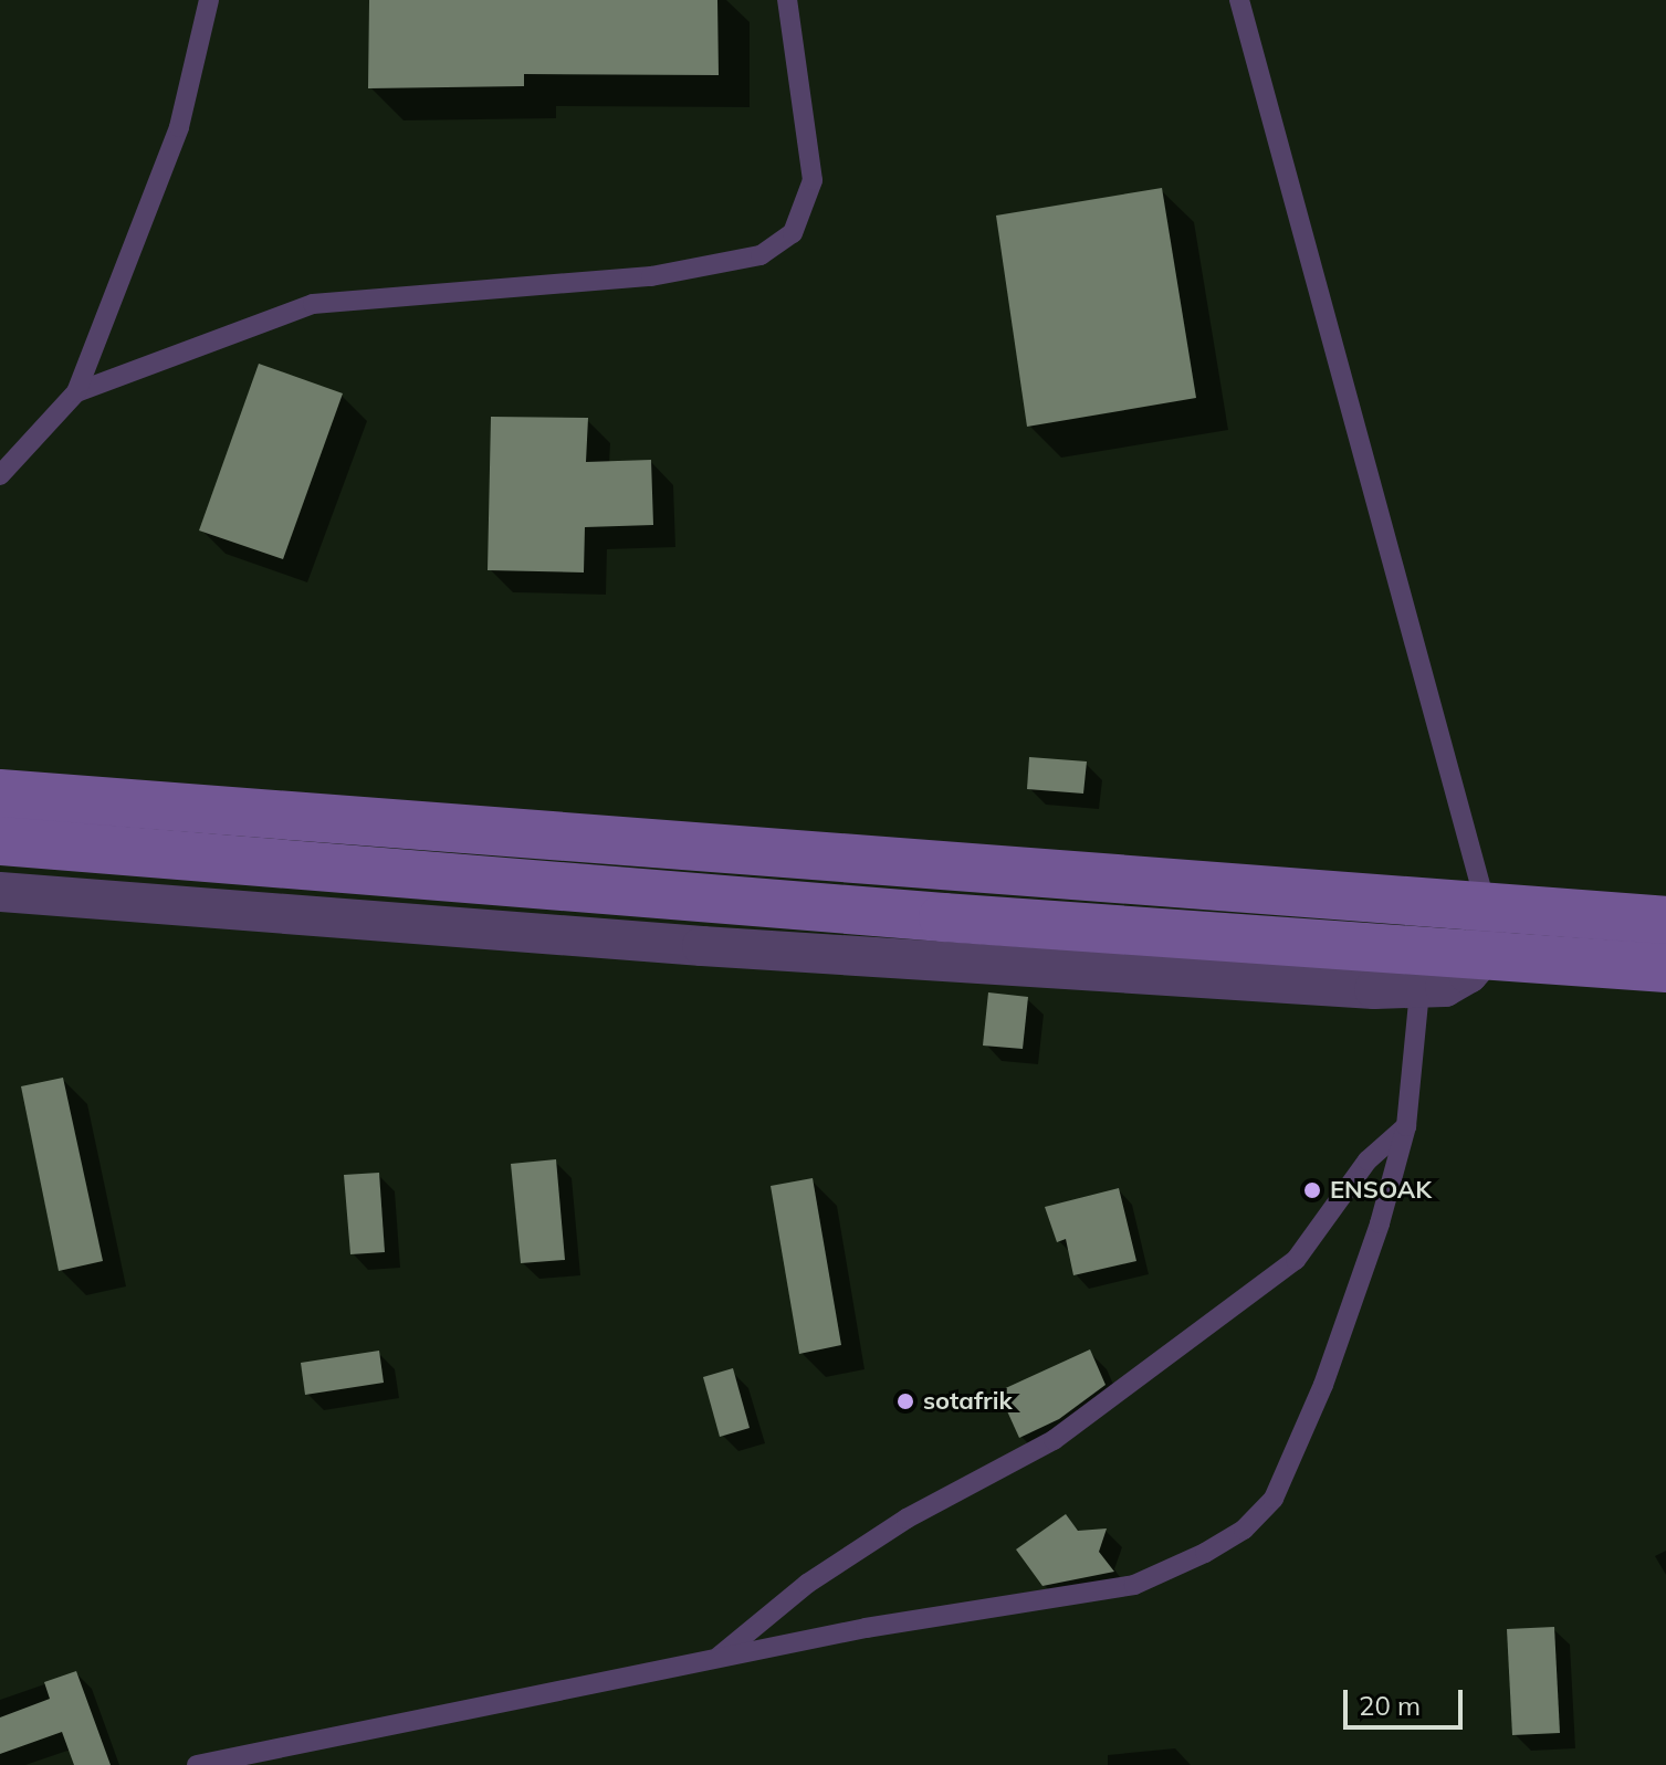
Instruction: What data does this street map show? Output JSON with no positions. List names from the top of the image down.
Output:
{
  "places": ["ENSOAK", "sotafrik"],
  "scale_bar": "20 m"
}
